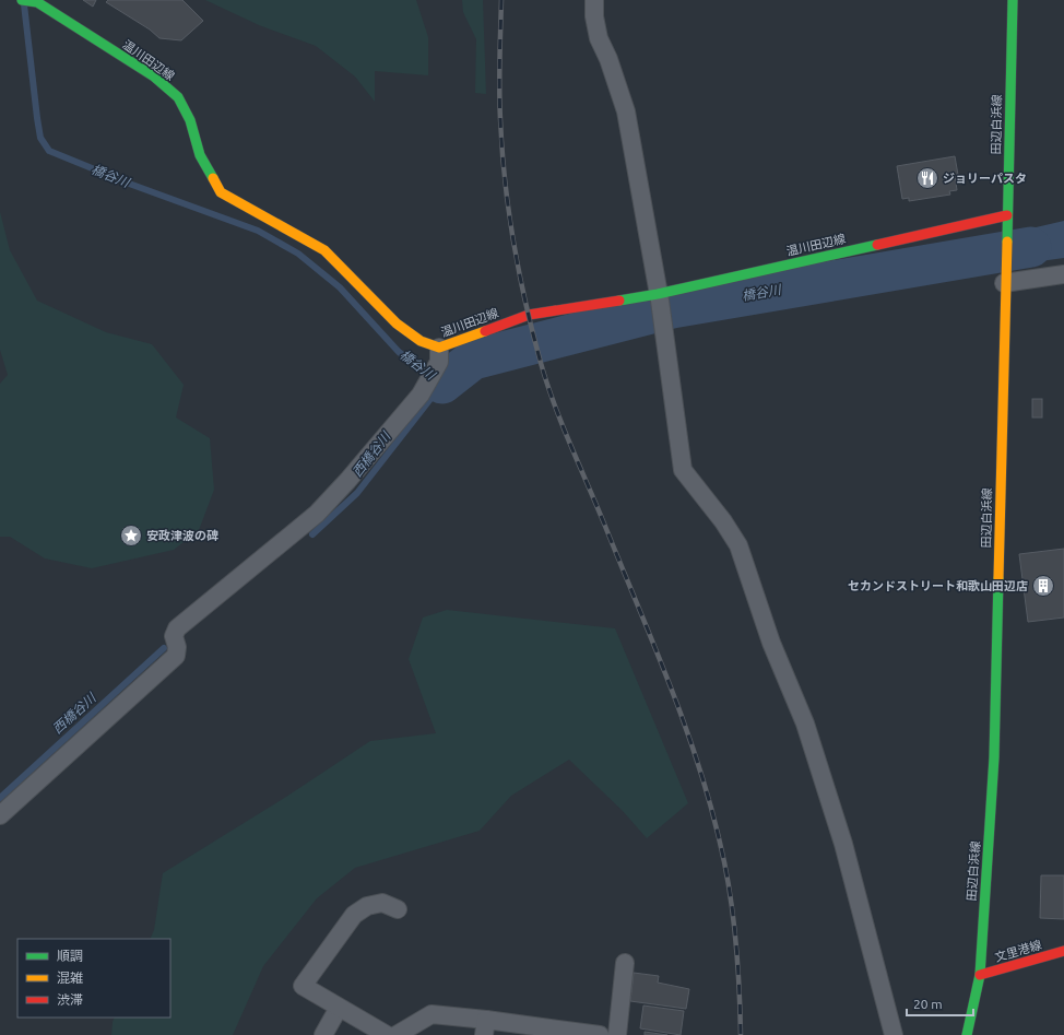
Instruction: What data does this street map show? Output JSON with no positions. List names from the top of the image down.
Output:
{
  "streets": {
    "main road": ["温川田辺線", "田辺白浜線", "文里港線"]
  },
  "crossings": [
    ["温川田辺線", "田辺白浜線"],
    ["田辺白浜線", "文里港線"]
  ],
  "water": ["橋谷川", "西橋谷川"],
  "places": {
    "restaurant": ["ジョリーパスタ"],
    "place": ["安政津波の碑"],
    "building": ["セカンドストリート和歌山田辺店"]
  },
  "legend": ["順調", "混雑", "渋滞"],
  "scale_bar": "20 m"
}
